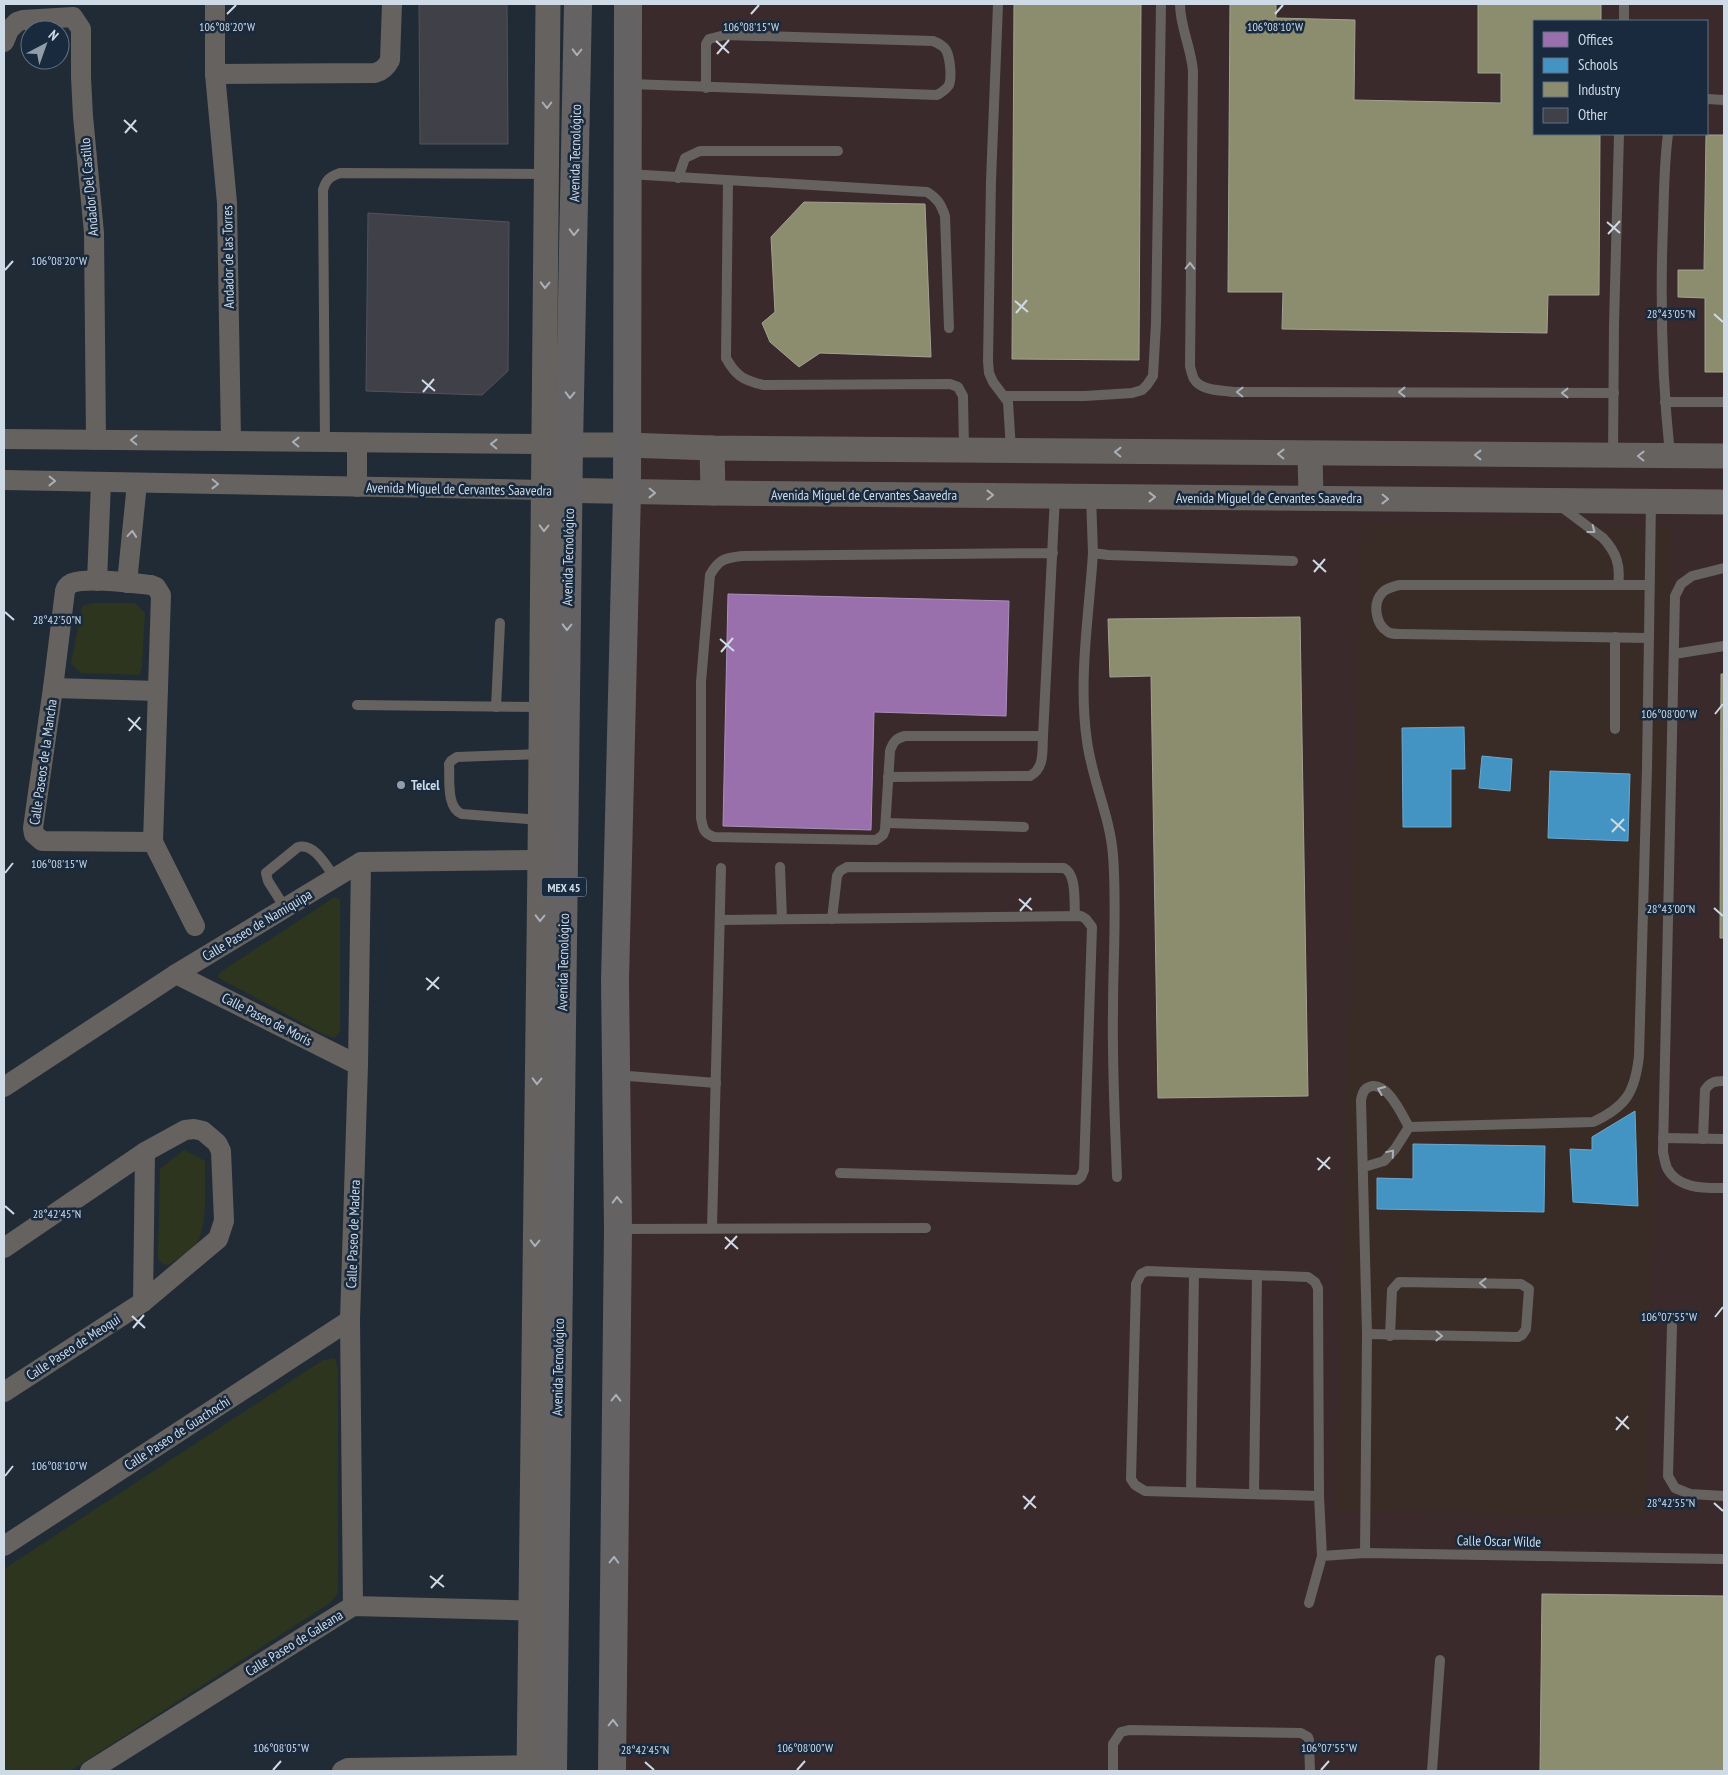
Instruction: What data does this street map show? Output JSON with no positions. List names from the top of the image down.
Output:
{
  "streets": {
    "main road": ["Avenida Tecnológico", "MEX 45"],
    "street": [
      "Andador Del Castillo",
      "Andador de las Torres",
      "Avenida Miguel de Cervantes Saavedra",
      "Calle Paseos de la Mancha",
      "Calle Paseo de Namiquipa",
      "Calle Paseo de Moris",
      "Calle Paseo de Madera",
      "Calle Paseo de Meoqui",
      "Calle Paseo de Guachochi",
      "Calle Paseo de Galeana"
    ],
    "lane": ["Calle Oscar Wilde"]
  },
  "crossings": [
    ["Avenida Tecnológico", "Avenida Miguel de Cervantes Saavedra"],
    ["Avenida Tecnológico", "Calle Paseo de Galeana"],
    ["Calle Paseo de Namiquipa", "Calle Paseo de Moris"],
    ["Calle Paseo de Namiquipa", "Calle Paseo de Madera"],
    ["Calle Paseo de Moris", "Calle Paseo de Madera"],
    ["Calle Paseo de Madera", "Calle Paseo de Guachochi"],
    ["Calle Paseo de Madera", "Calle Paseo de Galeana"]
  ],
  "places": ["Telcel"],
  "legend": [
    "Offices",
    "Schools",
    "Industry",
    "Other"
  ],
  "north": "top right",
  "coordinates": [
    "106°08'20\"W",
    "106°08'15\"W",
    "106°08'10\"W",
    "28°43'05\"N",
    "28°42'50\"N",
    "106°08'00\"W",
    "28°43'00\"N",
    "28°42'45\"N",
    "106°07'55\"W",
    "28°42'55\"N",
    "106°08'05\"W"
  ]
}
